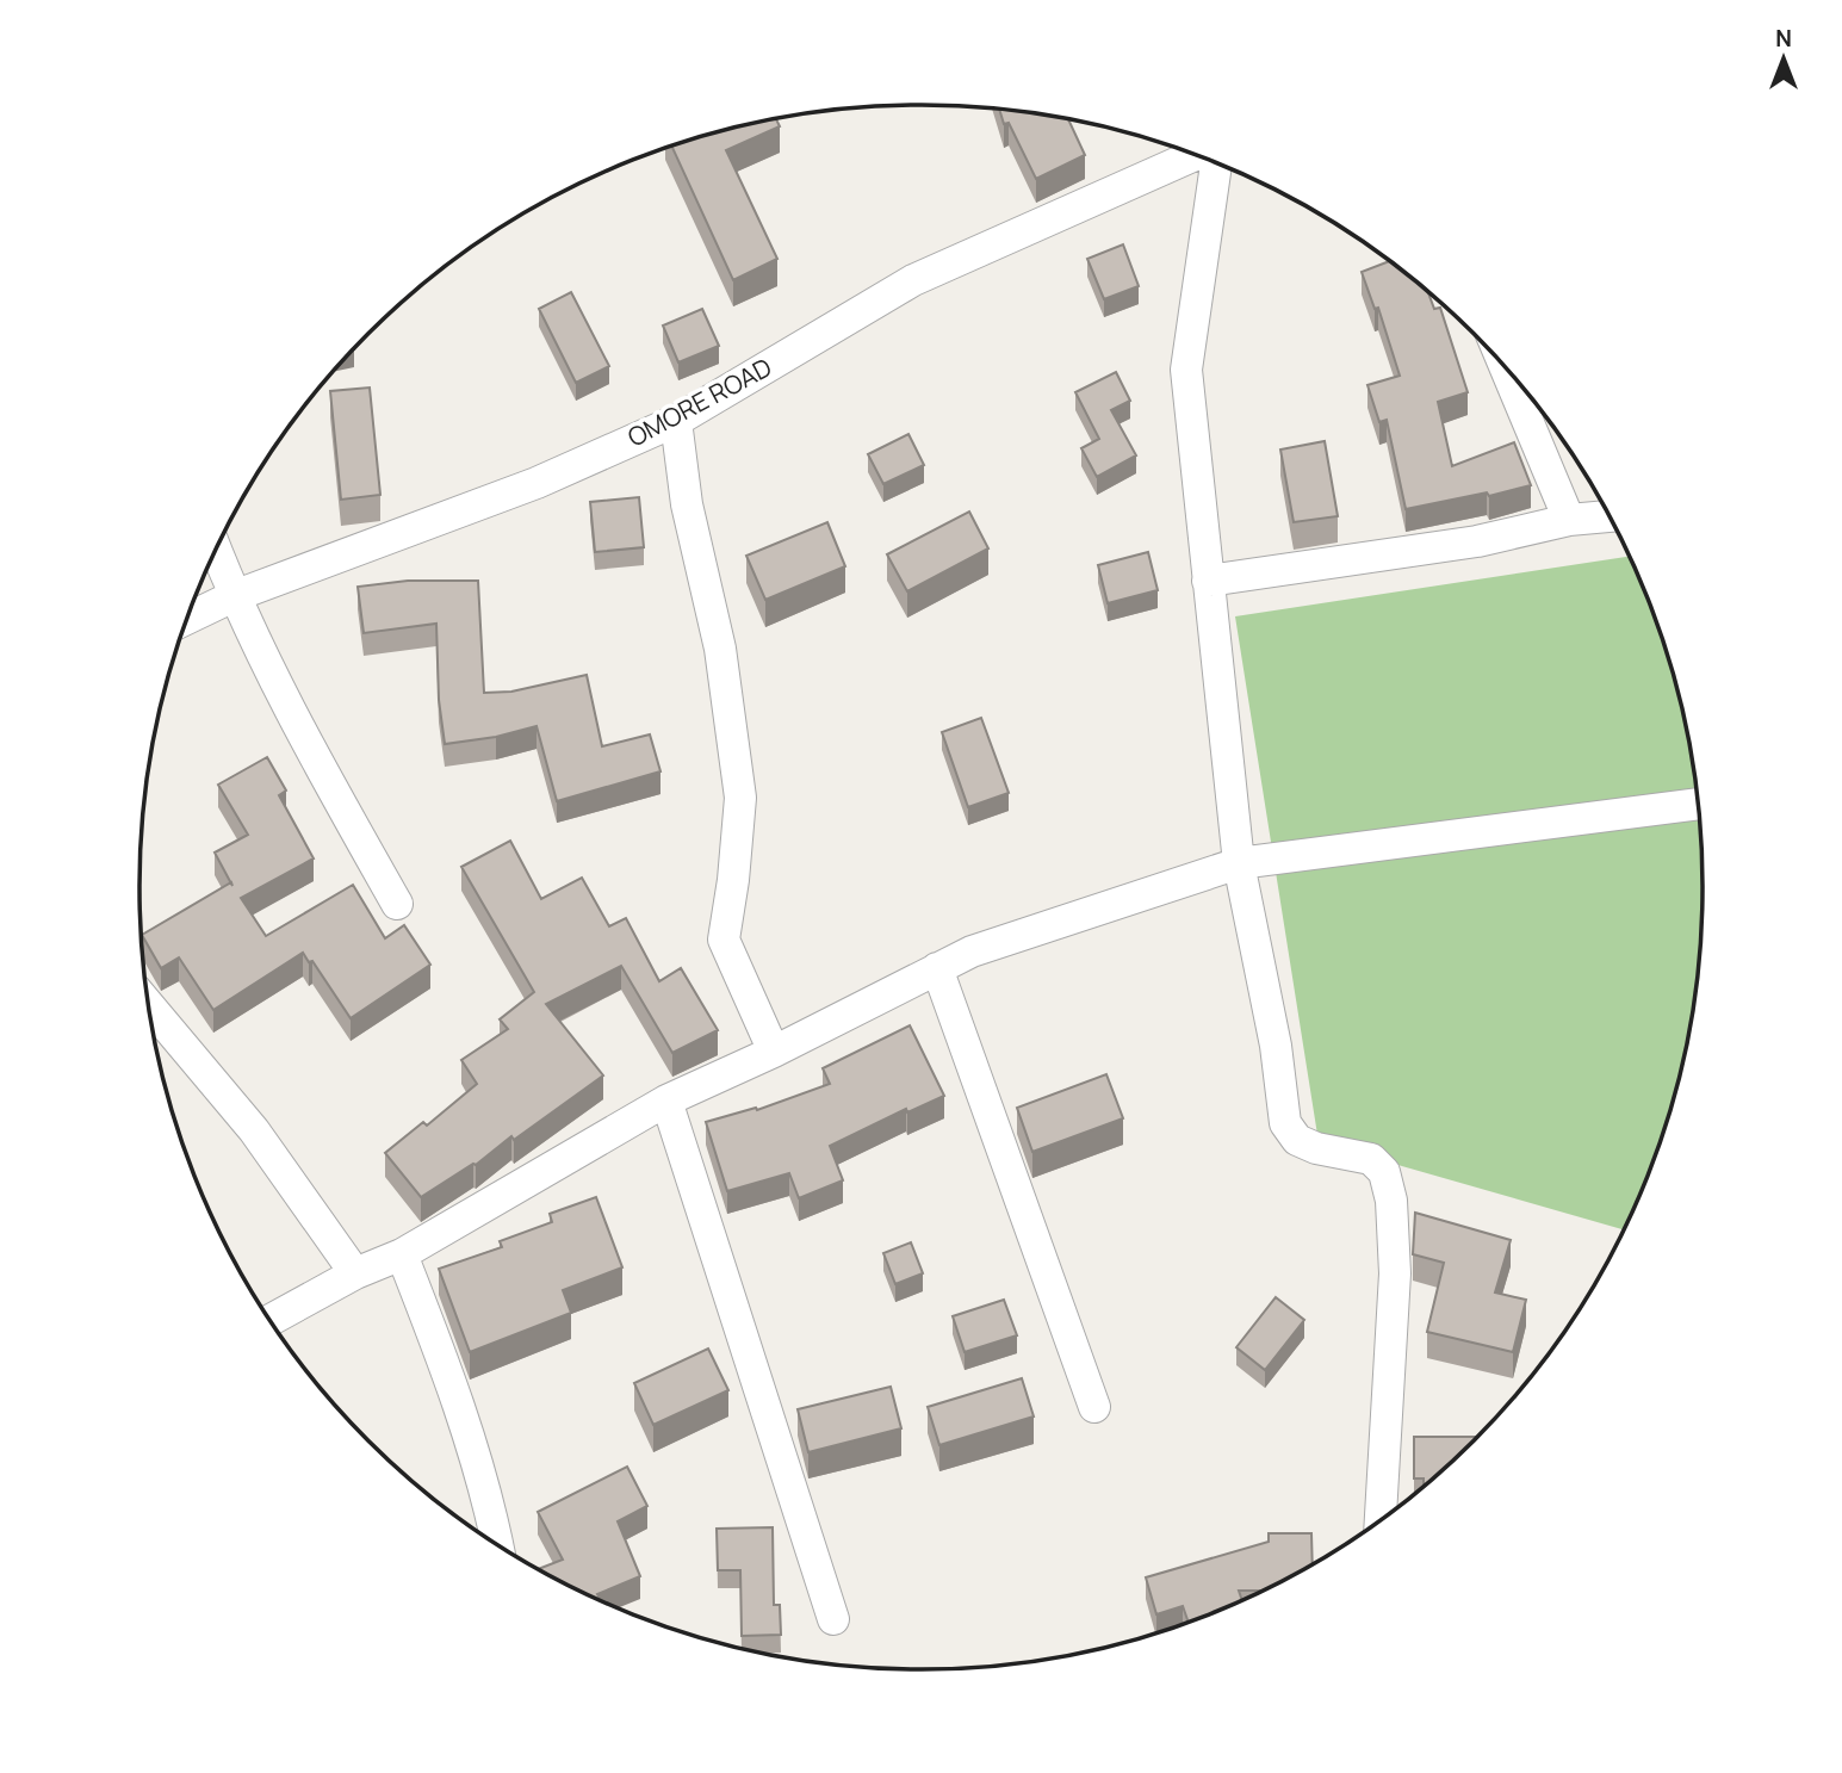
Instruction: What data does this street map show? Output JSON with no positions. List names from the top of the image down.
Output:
{
  "streets": {
    "street": ["OMORE ROAD"]
  },
  "north": "top"
}
